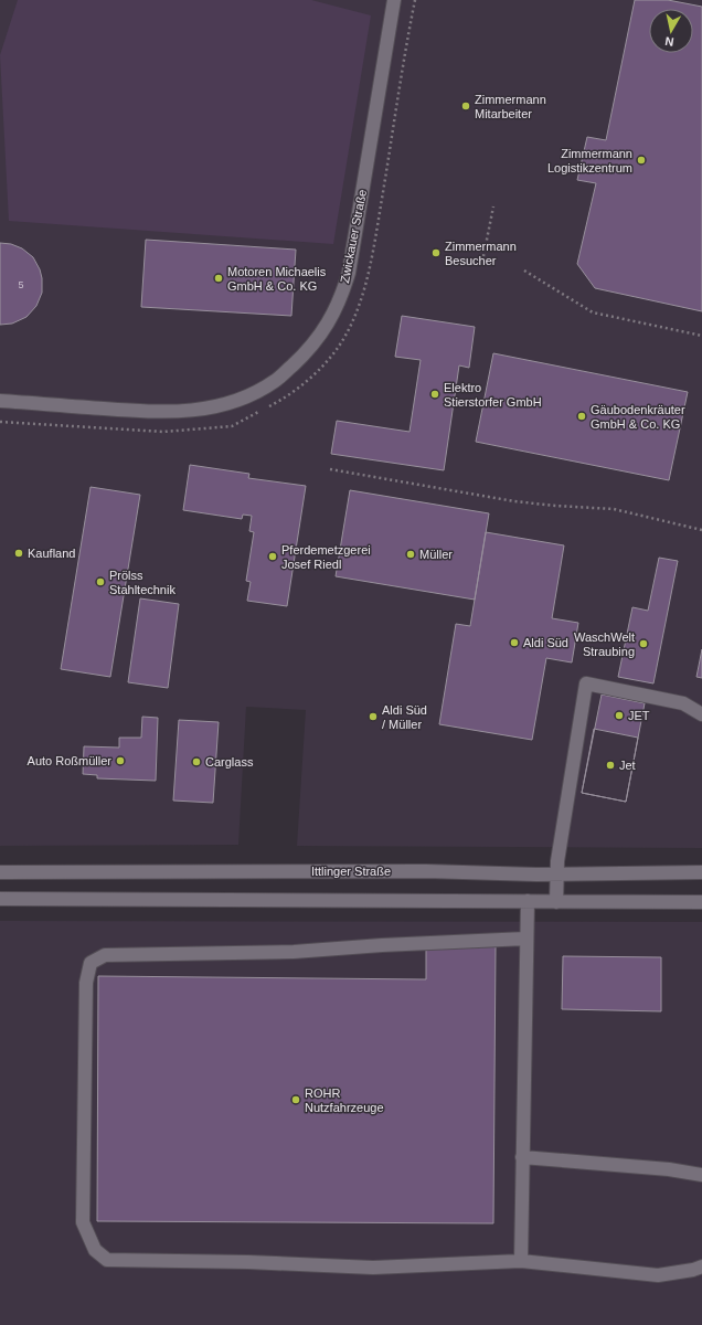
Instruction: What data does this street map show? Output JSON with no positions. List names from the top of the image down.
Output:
{
  "streets": {
    "street": ["Zwickauer Straße", "Ittlinger Straße"]
  },
  "places": [
    "Zimmermann Mitarbeiter",
    "Zimmermann Logistikzentrum",
    "Zimmermann Besucher",
    "Motoren Michaelis GmbH & Co. KG",
    "Elektro Stierstorfer GmbH",
    "Gäubodenkräuter GmbH & Co. KG",
    "Kaufland",
    "Müller",
    "Pferdemetzgerei Josef Riedl",
    "Prölss Stahltechnik",
    "Aldi Süd",
    "WaschWelt Straubing",
    "JET",
    "Aldi Süd / Müller",
    "Auto Roßmüller",
    "Carglass",
    "Jet",
    "ROHR Nutzfahrzeuge"
  ],
  "house_numbers": ["5"],
  "north": "bottom"
}
